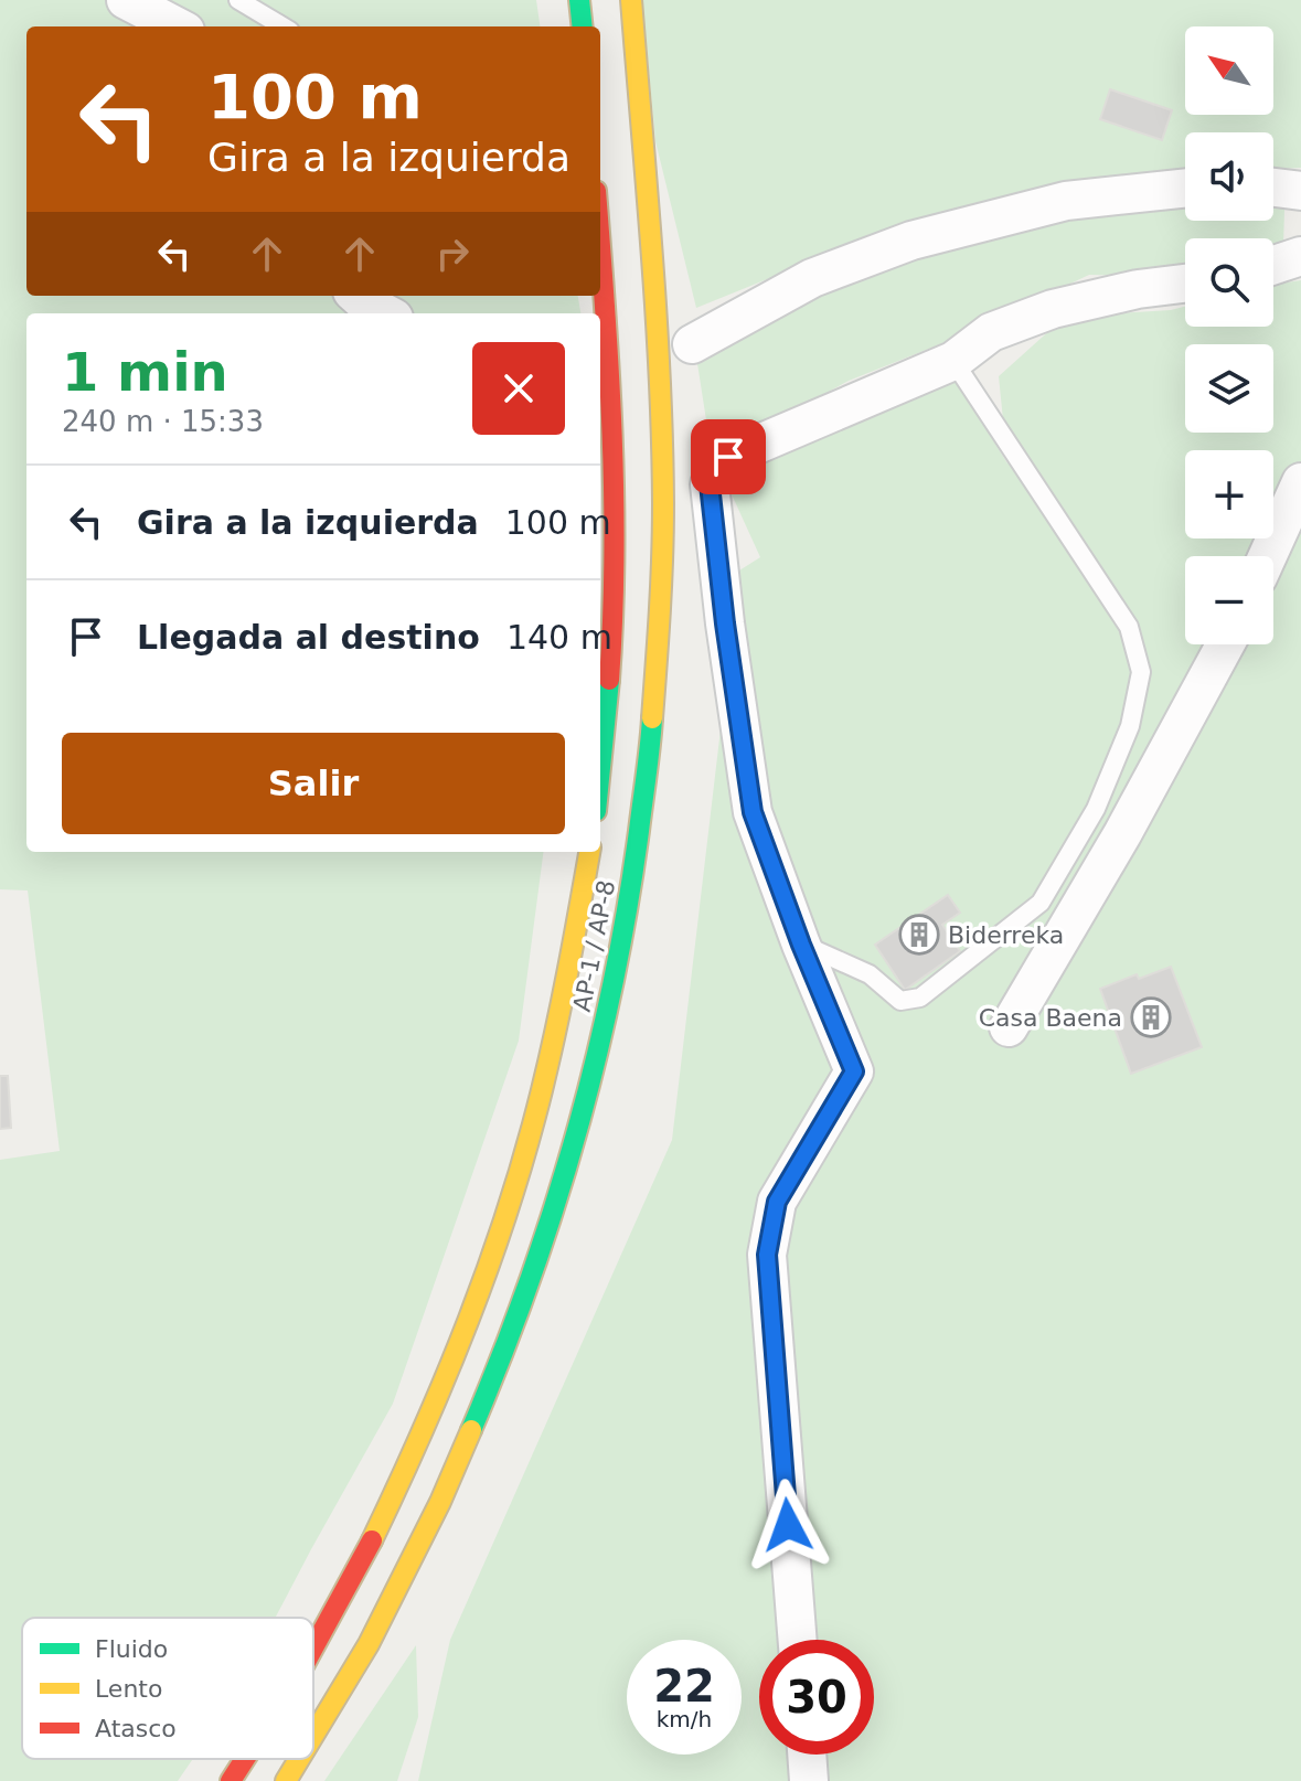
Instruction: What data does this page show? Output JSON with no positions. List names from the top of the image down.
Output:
{
  "streets": {
    "highway": ["AP-1 / AP-8"]
  },
  "places": {
    "building": ["Biderreka", "Casa Baena"]
  },
  "legend": ["Fluido", "Lento", "Atasco"],
  "north": "top left",
  "page": {
    "map_buttons": ["+", "−"],
    "turn": ["100 m", "Gira a la izquierda"],
    "heading": ["1 min", "240 m · 15:33"],
    "list": [
      {
        "name": "Gira a la izquierda",
        "value": "100 m"
      },
      {
        "name": "Llegada al destino",
        "value": "140 m"
      }
    ],
    "buttons": "Salir",
    "speed": "22 km/h",
    "limit": "30"
  }
}
